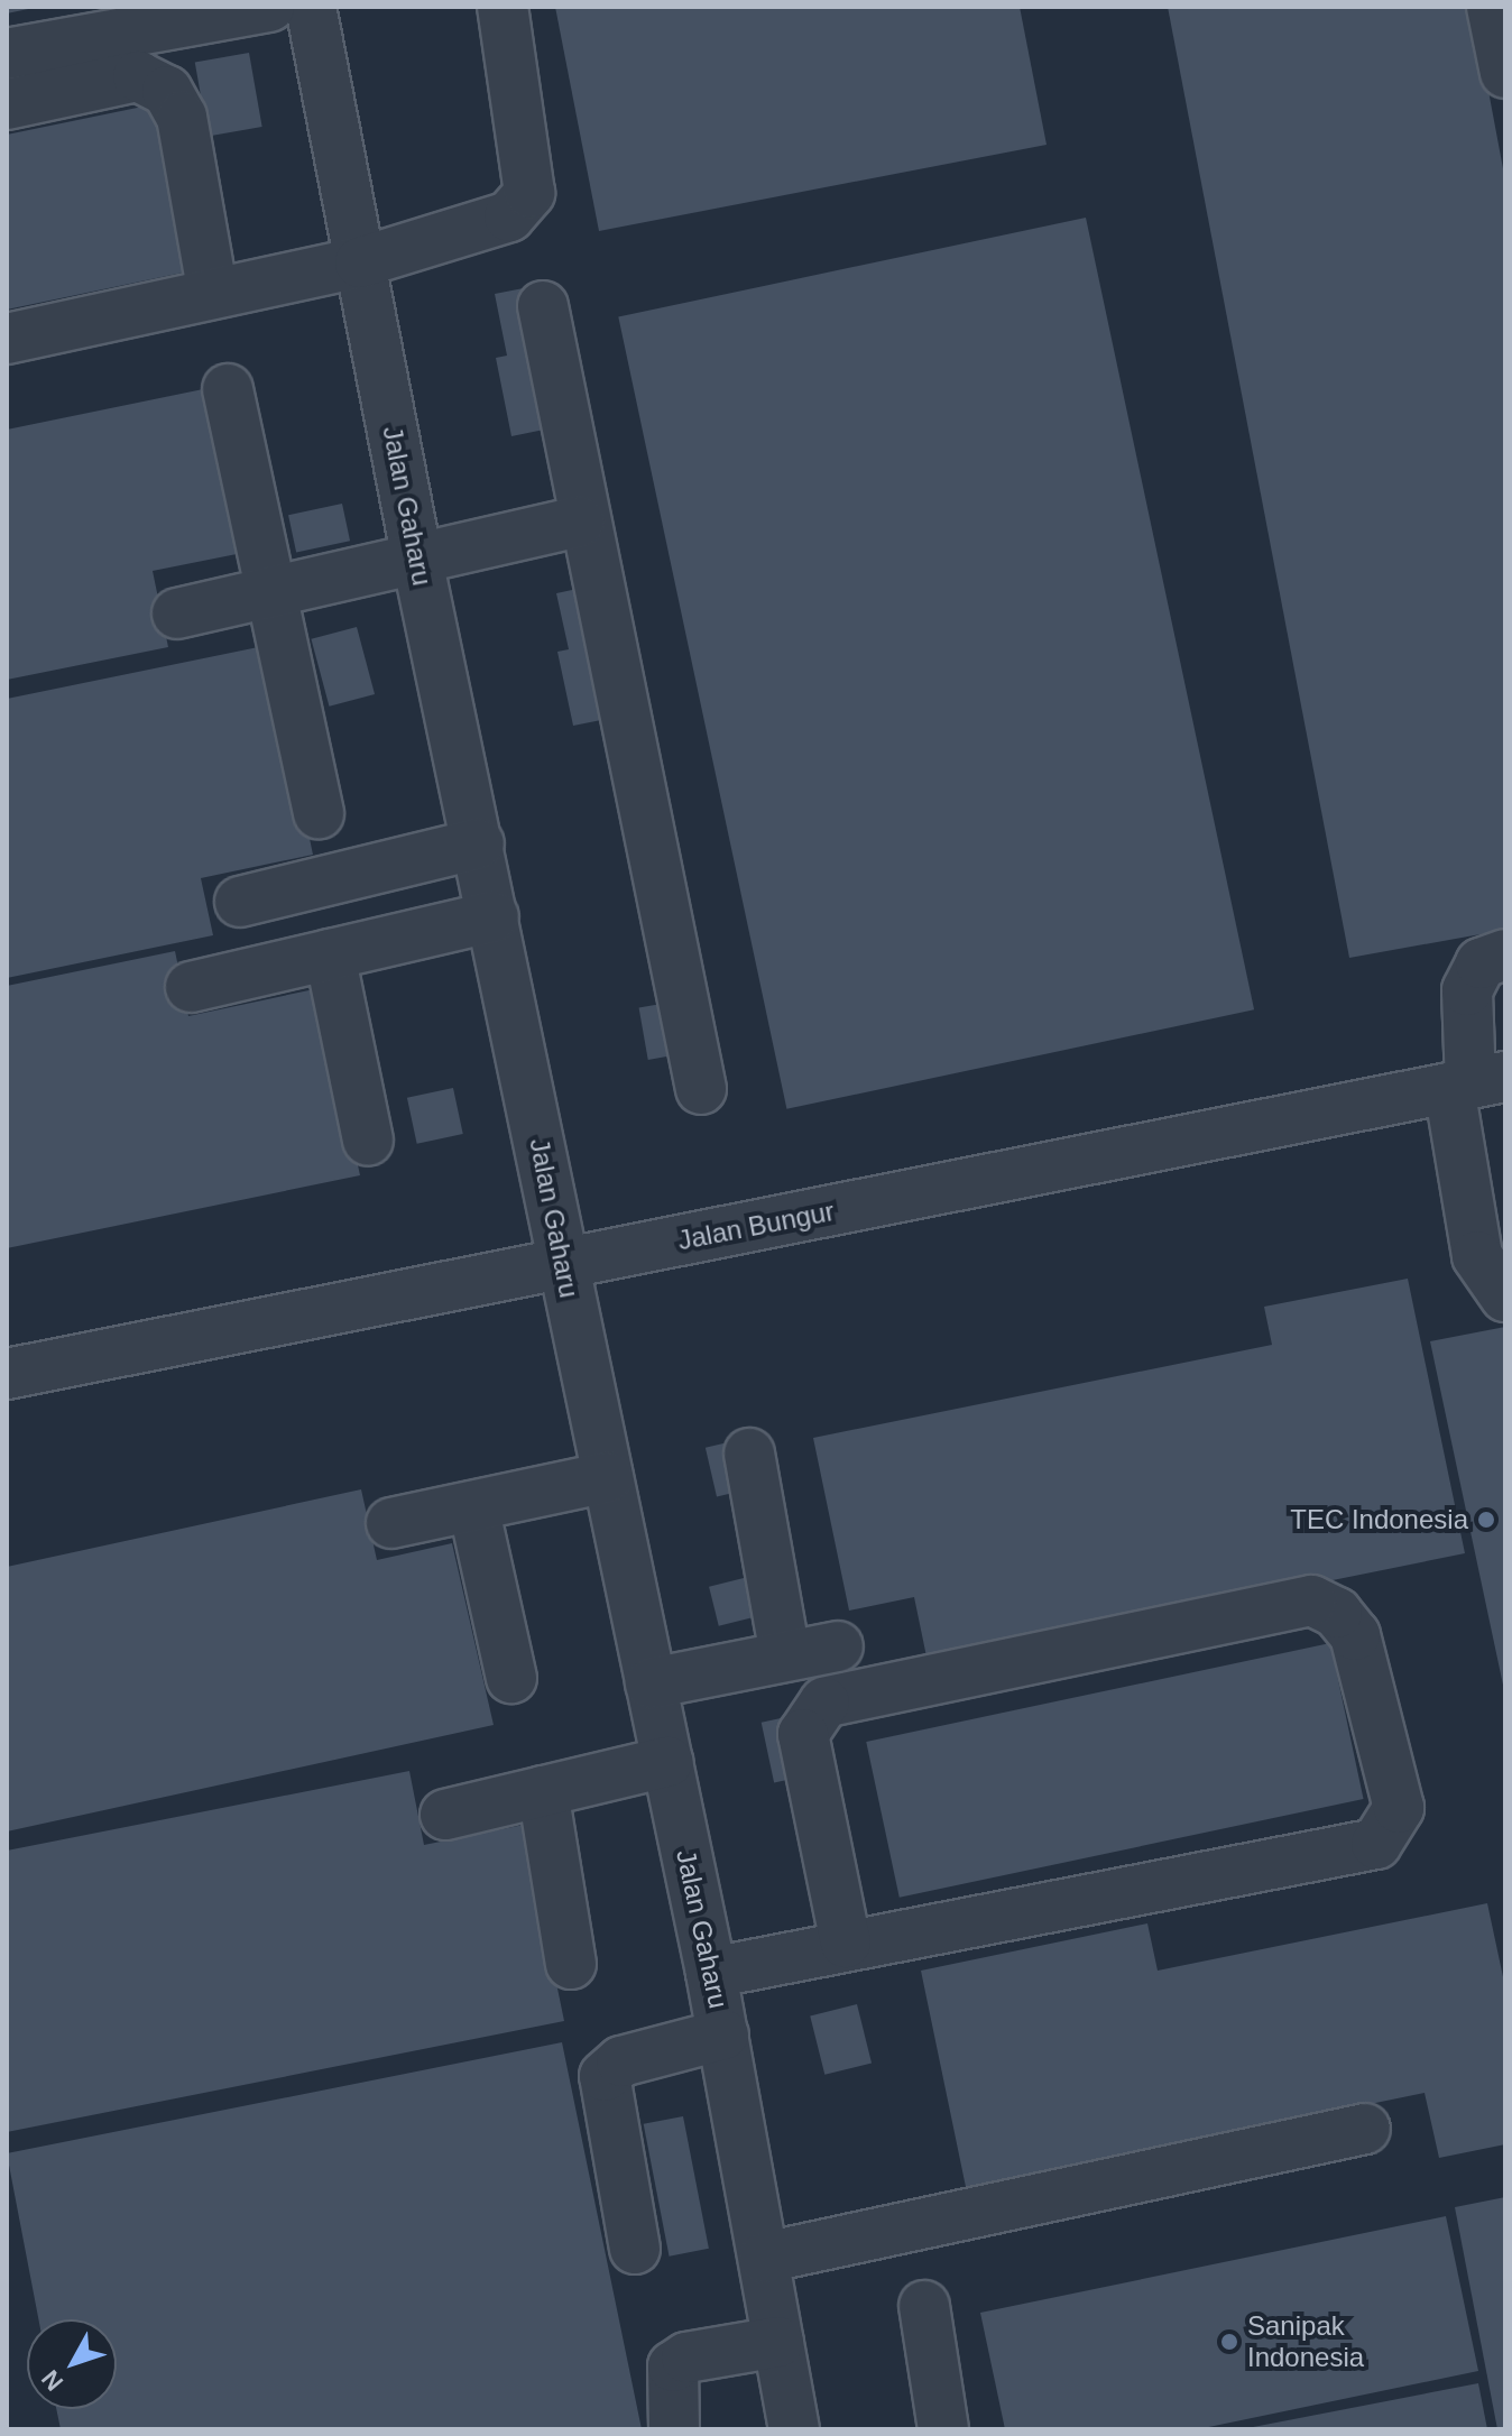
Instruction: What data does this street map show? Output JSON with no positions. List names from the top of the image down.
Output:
{
  "streets": {
    "street": ["Jalan Gaharu", "Jalan Bungur"]
  },
  "crossings": [
    ["Jalan Gaharu", "Jalan Bungur"]
  ],
  "places": ["TEC Indonesia", "Sanipak Indonesia"],
  "north": "bottom left"
}
